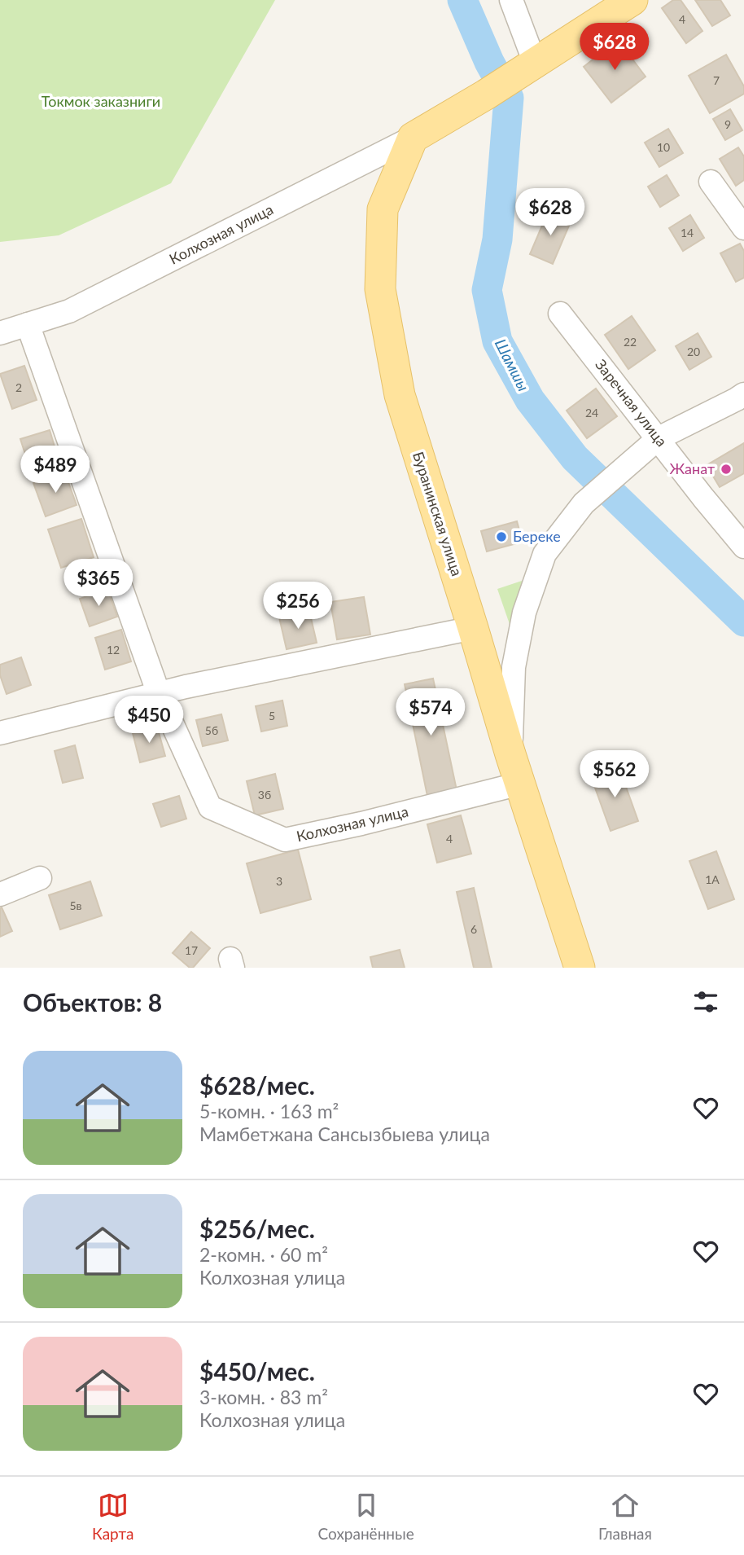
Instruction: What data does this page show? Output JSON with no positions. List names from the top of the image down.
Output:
{
  "streets": {
    "main road": ["Буранинская улица"],
    "street": ["Колхозная улица", "Заречная улица"]
  },
  "crossings": [
    ["Колхозная улица", "Буранинская улица"]
  ],
  "water": ["Шамшы"],
  "parks": ["Токмок заказниги"],
  "places": ["Жанат", "Береке"],
  "house_numbers": [
    "4",
    "7",
    "9",
    "10",
    "14",
    "22",
    "20",
    "2",
    "24",
    "12",
    "5",
    "5б",
    "3б",
    "4",
    "1А",
    "3",
    "5в",
    "6",
    "17"
  ],
  "page": {
    "price": [
      "$628",
      "$628",
      "$489",
      "$365",
      "$256",
      "$574",
      "$450",
      "$562"
    ],
    "heading": "Объектов: 8",
    "list": [
      {
        "name": "$628/мес.",
        "note": "5-комн. · 163 m² · Мамбетжана Сансызбыева улица"
      },
      {
        "name": "$256/мес.",
        "note": "2-комн. · 60 m² · Колхозная улица"
      },
      {
        "name": "$450/мес.",
        "note": "3-комн. · 83 m² · Колхозная улица"
      }
    ],
    "tabs": ["Карта", "Сохранённые", "Главная"]
  }
}
